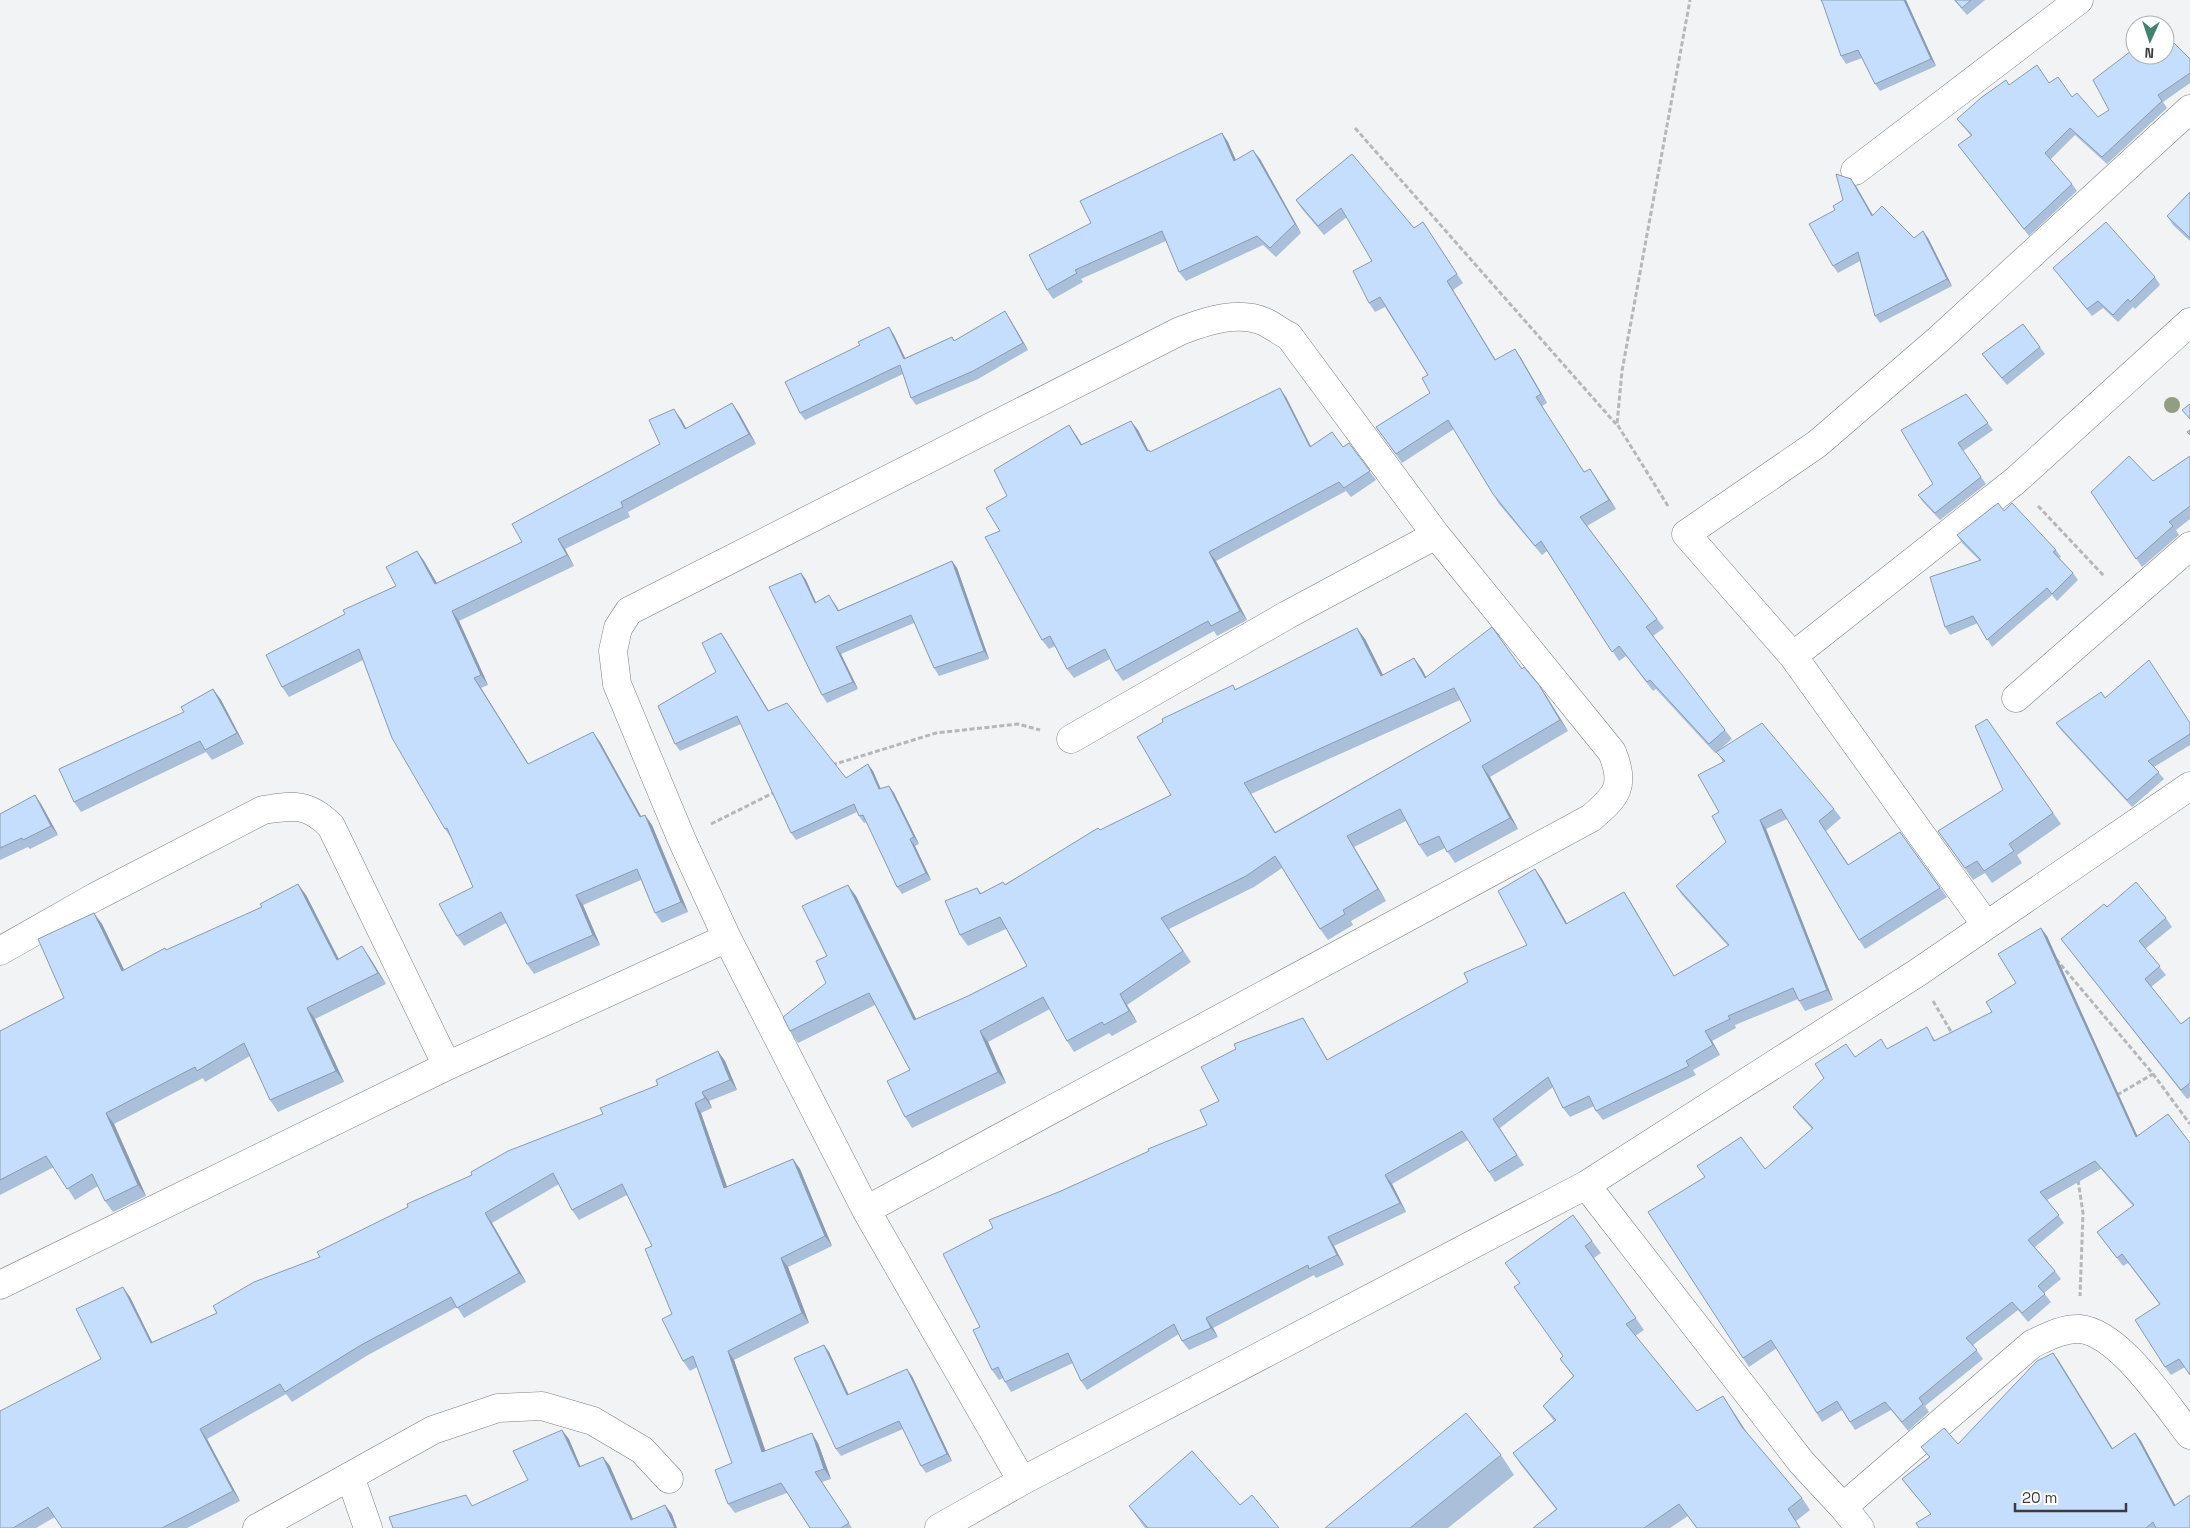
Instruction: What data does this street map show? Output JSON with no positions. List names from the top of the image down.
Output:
{
  "scale_bar": "20 m",
  "north": "bottom"
}
